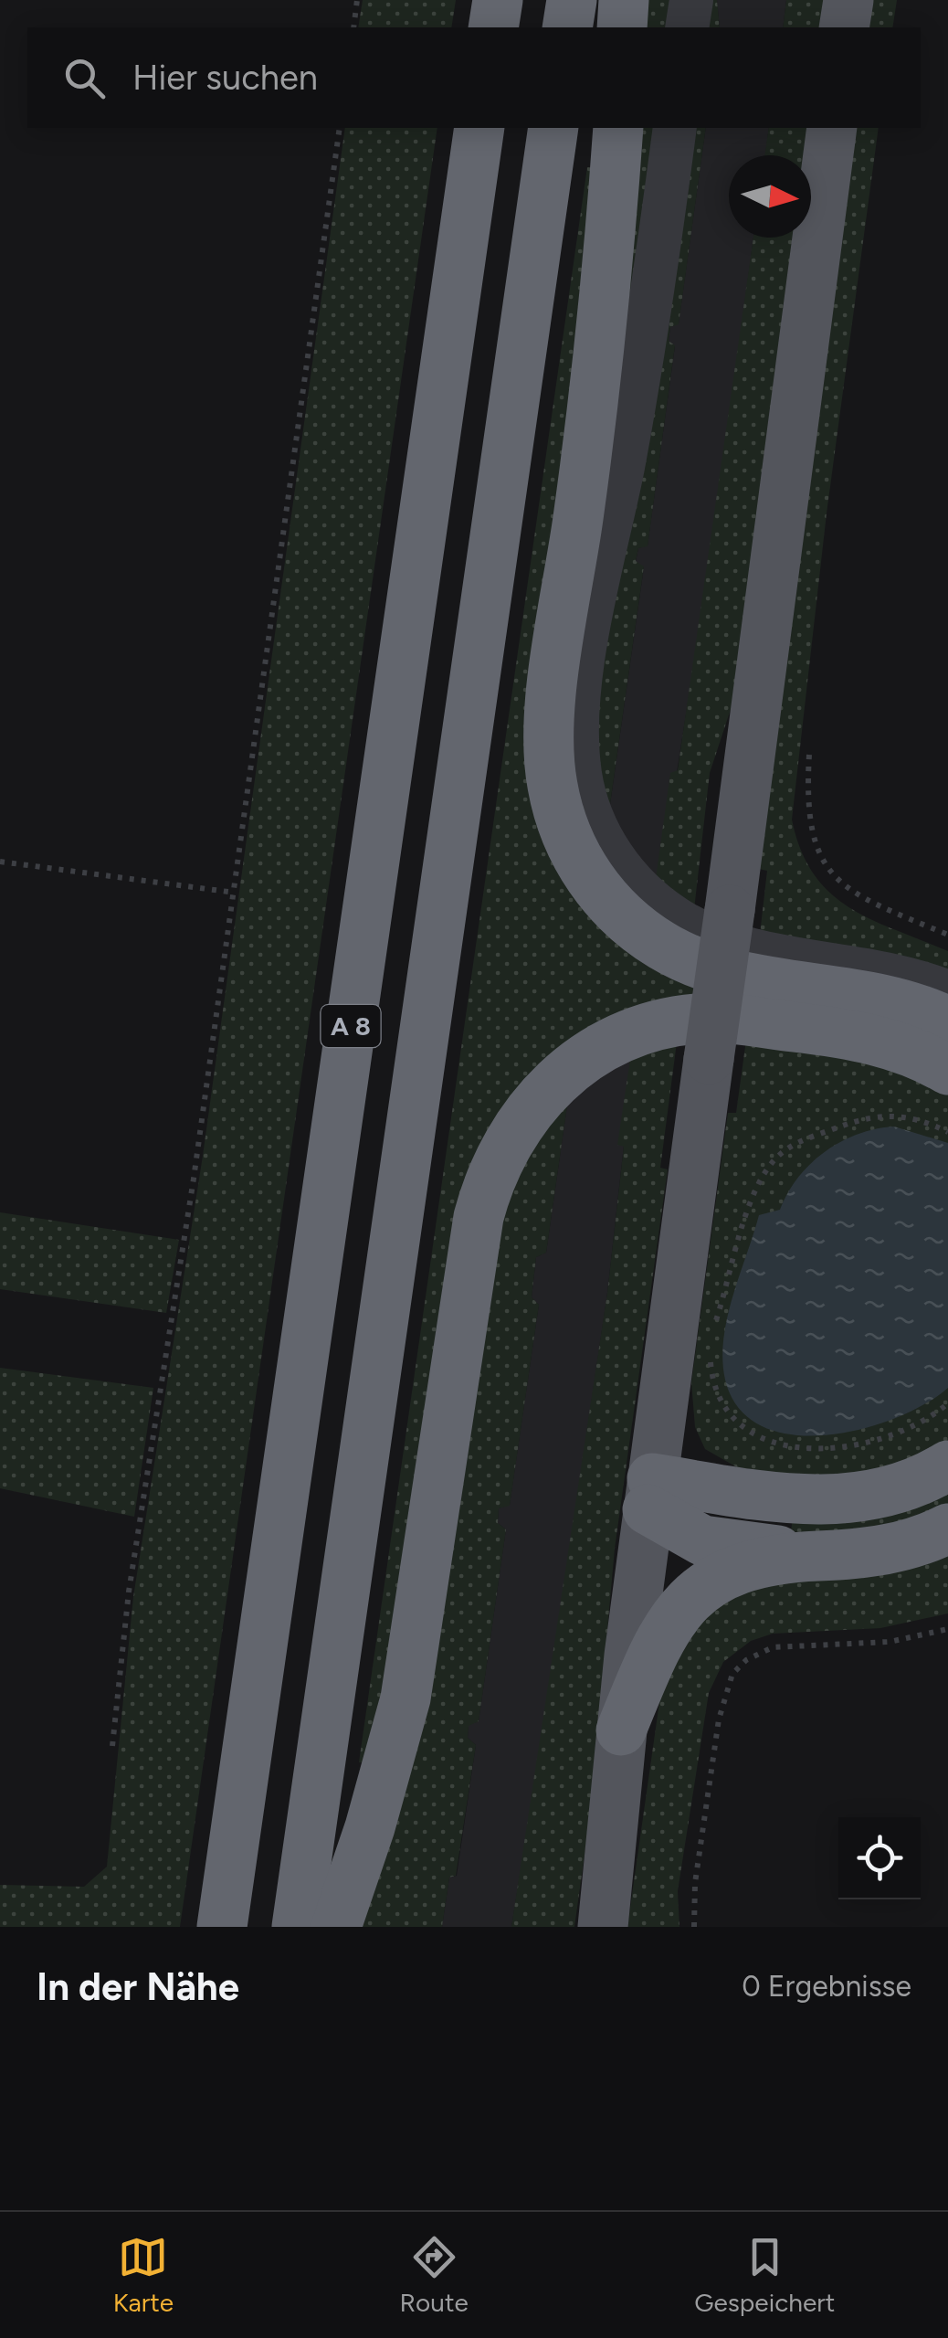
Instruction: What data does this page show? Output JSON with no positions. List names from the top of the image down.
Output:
{
  "streets": {
    "highway": ["A 8"]
  },
  "north": "right",
  "page": {
    "search": "Hier suchen",
    "heading": ["In der Nähe", "0 Ergebnisse"],
    "nav": ["Karte", "Route", "Gespeichert"]
  }
}
